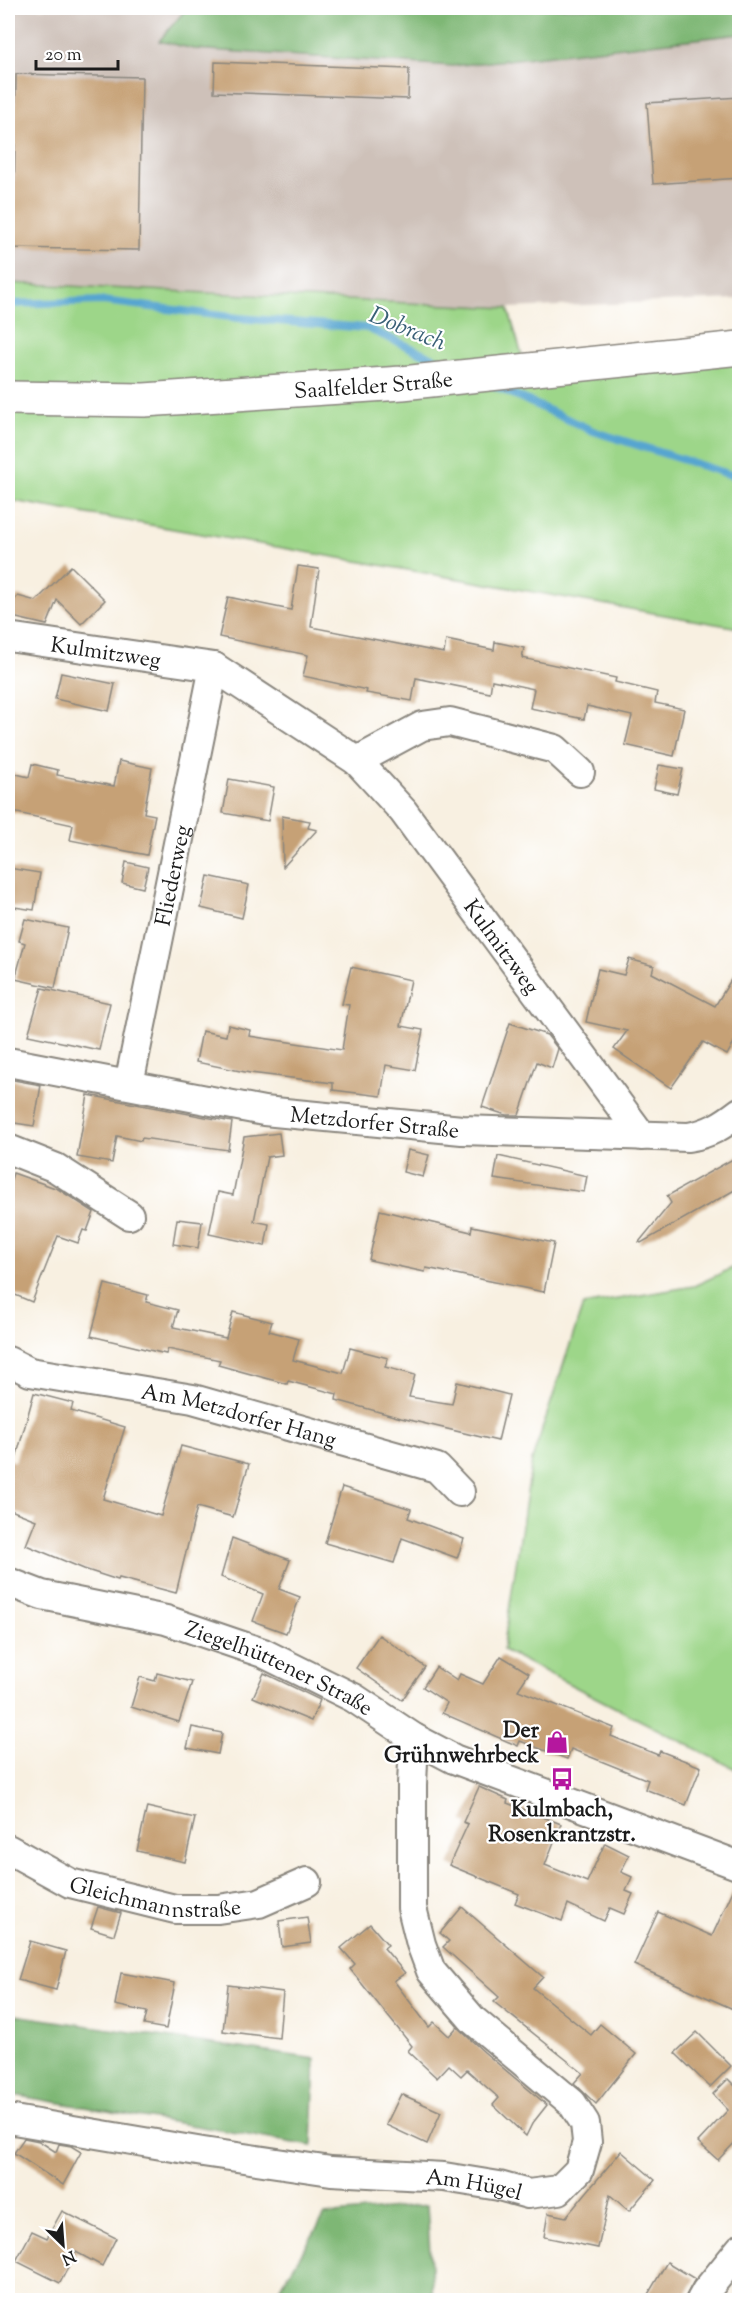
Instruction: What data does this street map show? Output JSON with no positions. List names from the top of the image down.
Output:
{
  "streets": {
    "main road": ["Saalfelder Straße"],
    "street": [
      "Kulmitzweg",
      "Fliederweg",
      "Metzdorfer Straße",
      "Am Metzdorfer Hang",
      "Ziegelhüttener Straße",
      "Gleichmannstraße",
      "Am Hügel"
    ]
  },
  "crossings": [
    ["Kulmitzweg", "Fliederweg"],
    ["Kulmitzweg", "Metzdorfer Straße"],
    ["Fliederweg", "Metzdorfer Straße"],
    ["Ziegelhüttener Straße", "Am Hügel"]
  ],
  "water": ["Dobrach"],
  "places": {
    "shop": ["Der Grühnwehrbeck"],
    "bus stop": ["Kulmbach, Rosenkrantzstr."]
  },
  "scale_bar": "20 m",
  "north": "bottom right"
}
